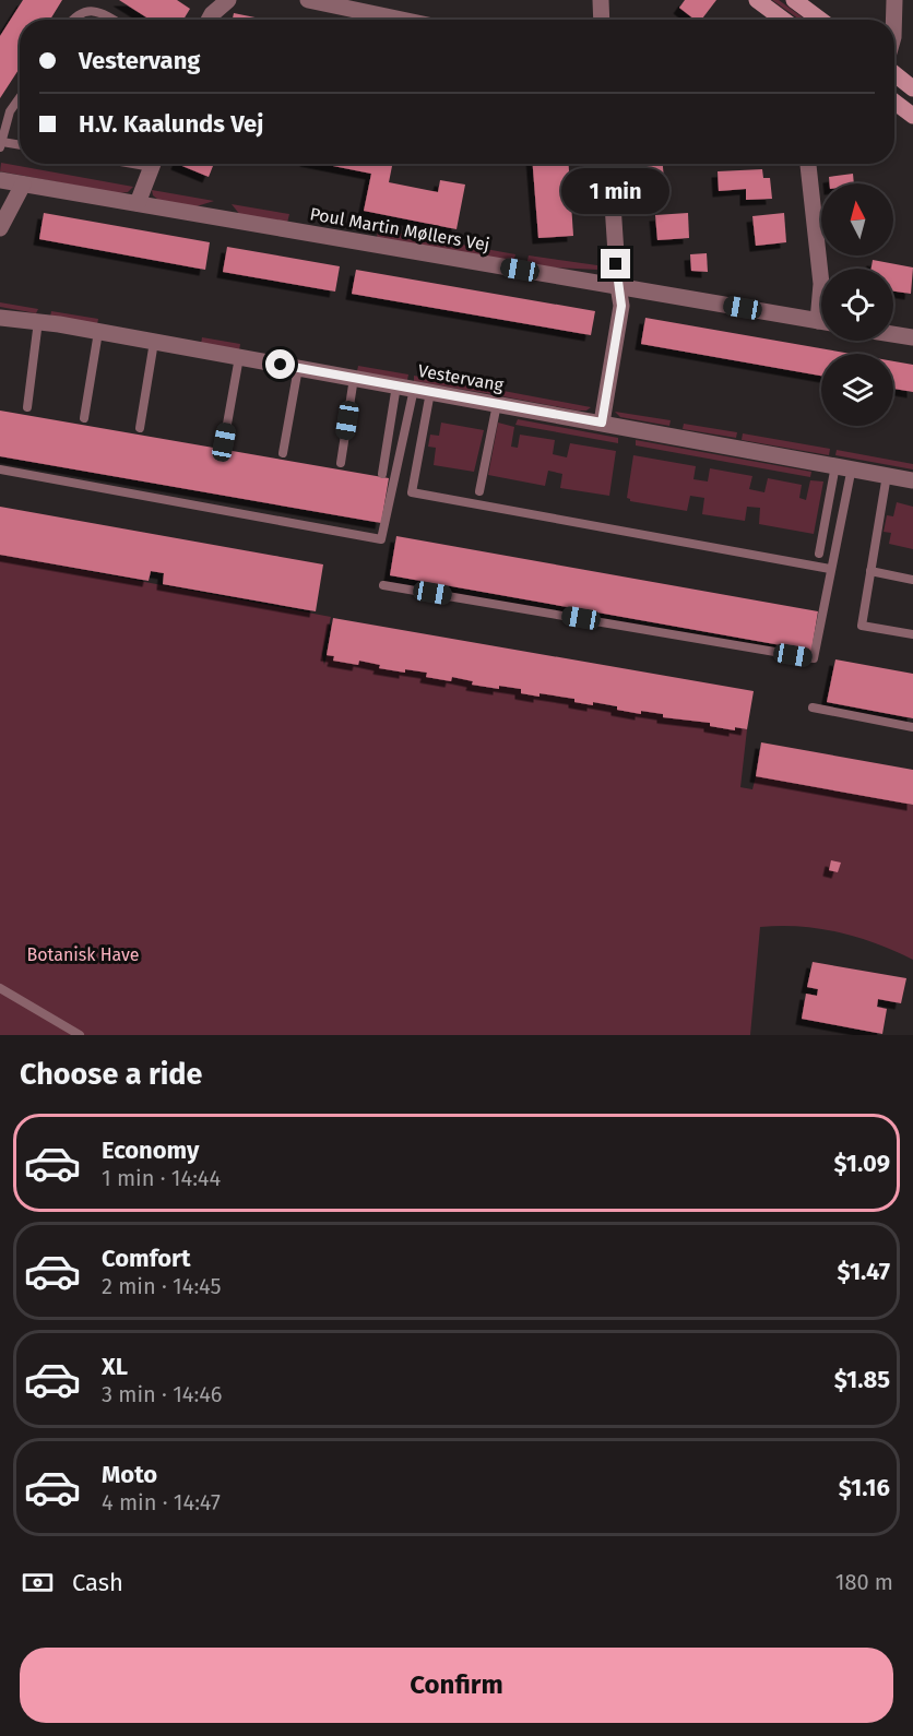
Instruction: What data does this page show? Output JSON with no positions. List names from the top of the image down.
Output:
{
  "streets": {
    "street": ["Poul Martin Møllers Vej", "Vestervang"]
  },
  "parks": ["Botanisk Have"],
  "north": "top",
  "page": {
    "banner": ["Vestervang", "H.V. Kaalunds Vej"],
    "bubble": "1 min",
    "heading": "Choose a ride",
    "list": [
      {
        "name": "Economy",
        "note": "1 min · 14:44",
        "value": "$1.09"
      },
      {
        "name": "Comfort",
        "note": "2 min · 14:45",
        "value": "$1.47"
      },
      {
        "name": "XL",
        "note": "3 min · 14:46",
        "value": "$1.85"
      },
      {
        "name": "Moto",
        "note": "4 min · 14:47",
        "value": "$1.16"
      }
    ],
    "pay": ["Cash", "180 m"],
    "buttons": "Confirm"
  }
}
